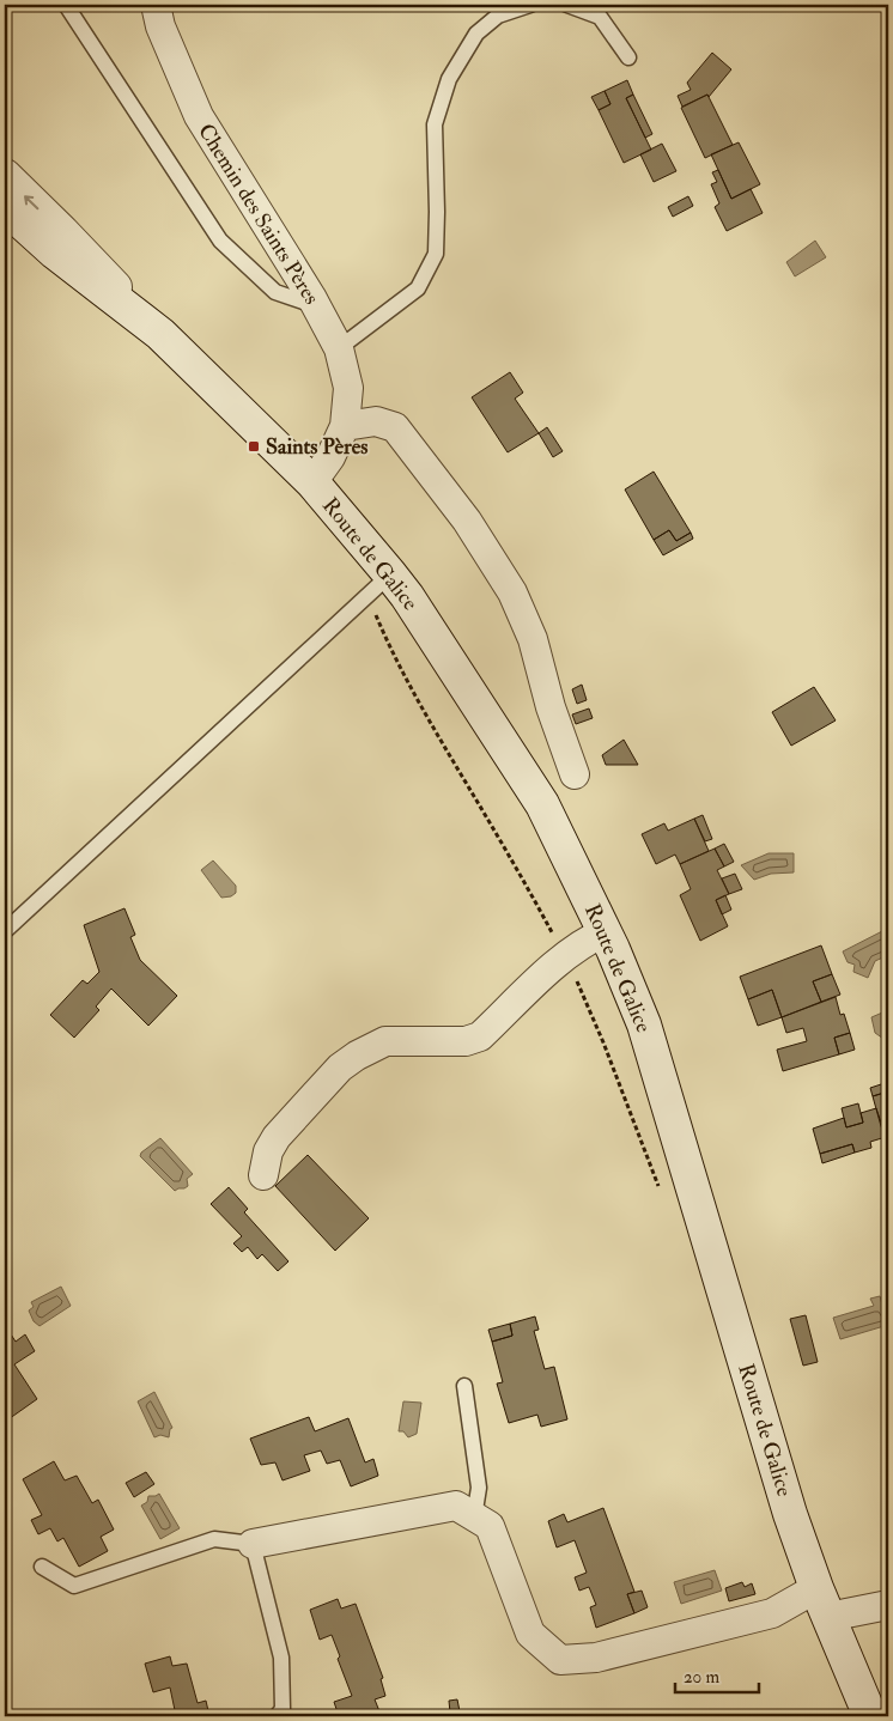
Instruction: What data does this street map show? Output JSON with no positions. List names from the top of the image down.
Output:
{
  "streets": {
    "main road": ["Route de Galice"],
    "street": ["Chemin des Saints Pères"]
  },
  "crossings": [
    ["Chemin des Saints Pères", "Route de Galice"]
  ],
  "places": {
    "transit": ["Saints Pères"]
  },
  "scale_bar": "20 m"
}
